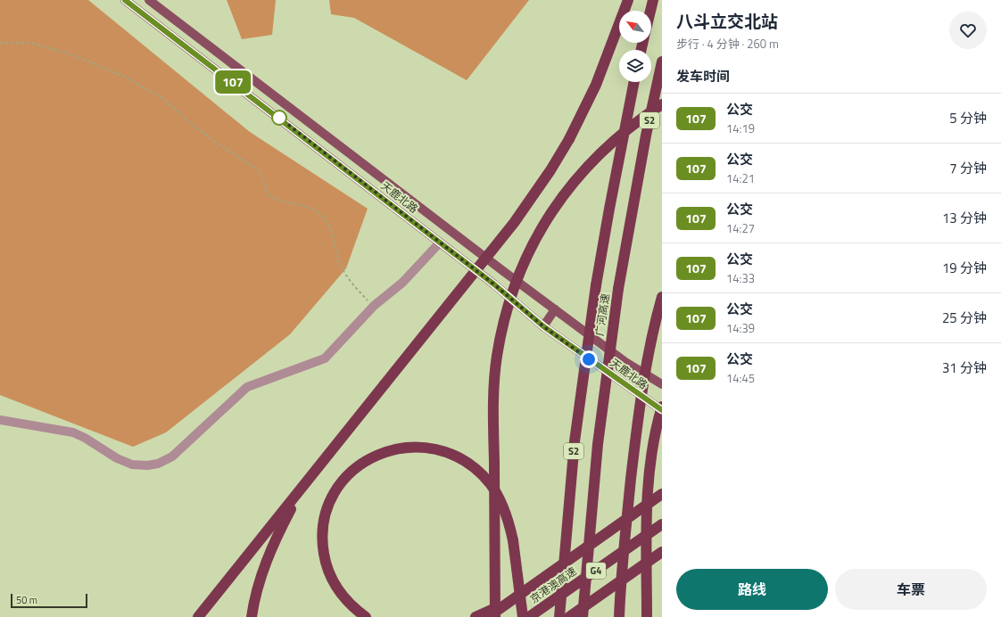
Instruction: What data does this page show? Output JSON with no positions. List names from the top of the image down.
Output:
{
  "streets": {
    "highway": [
      "S2",
      "广河高速",
      "G4",
      "京港澳高速"
    ],
    "main road": ["天鹿北路"]
  },
  "lines": ["bus line 107"],
  "scale_bar": "50 m",
  "north": "top left",
  "page": {
    "on_map": "107",
    "heading": [
      ["八斗立交北站", "步行 · 4 分钟 · 260 m"],
      "发车时间"
    ],
    "list": [
      {
        "mark": "107",
        "name": "公交",
        "note": "14:19",
        "value": "5 分钟"
      },
      {
        "mark": "107",
        "name": "公交",
        "note": "14:21",
        "value": "7 分钟"
      },
      {
        "mark": "107",
        "name": "公交",
        "note": "14:27",
        "value": "13 分钟"
      },
      {
        "mark": "107",
        "name": "公交",
        "note": "14:33",
        "value": "19 分钟"
      },
      {
        "mark": "107",
        "name": "公交",
        "note": "14:39",
        "value": "25 分钟"
      },
      {
        "mark": "107",
        "name": "公交",
        "note": "14:45",
        "value": "31 分钟"
      }
    ],
    "buttons": ["路线", "车票"],
    "scale": "50 m"
  }
}
